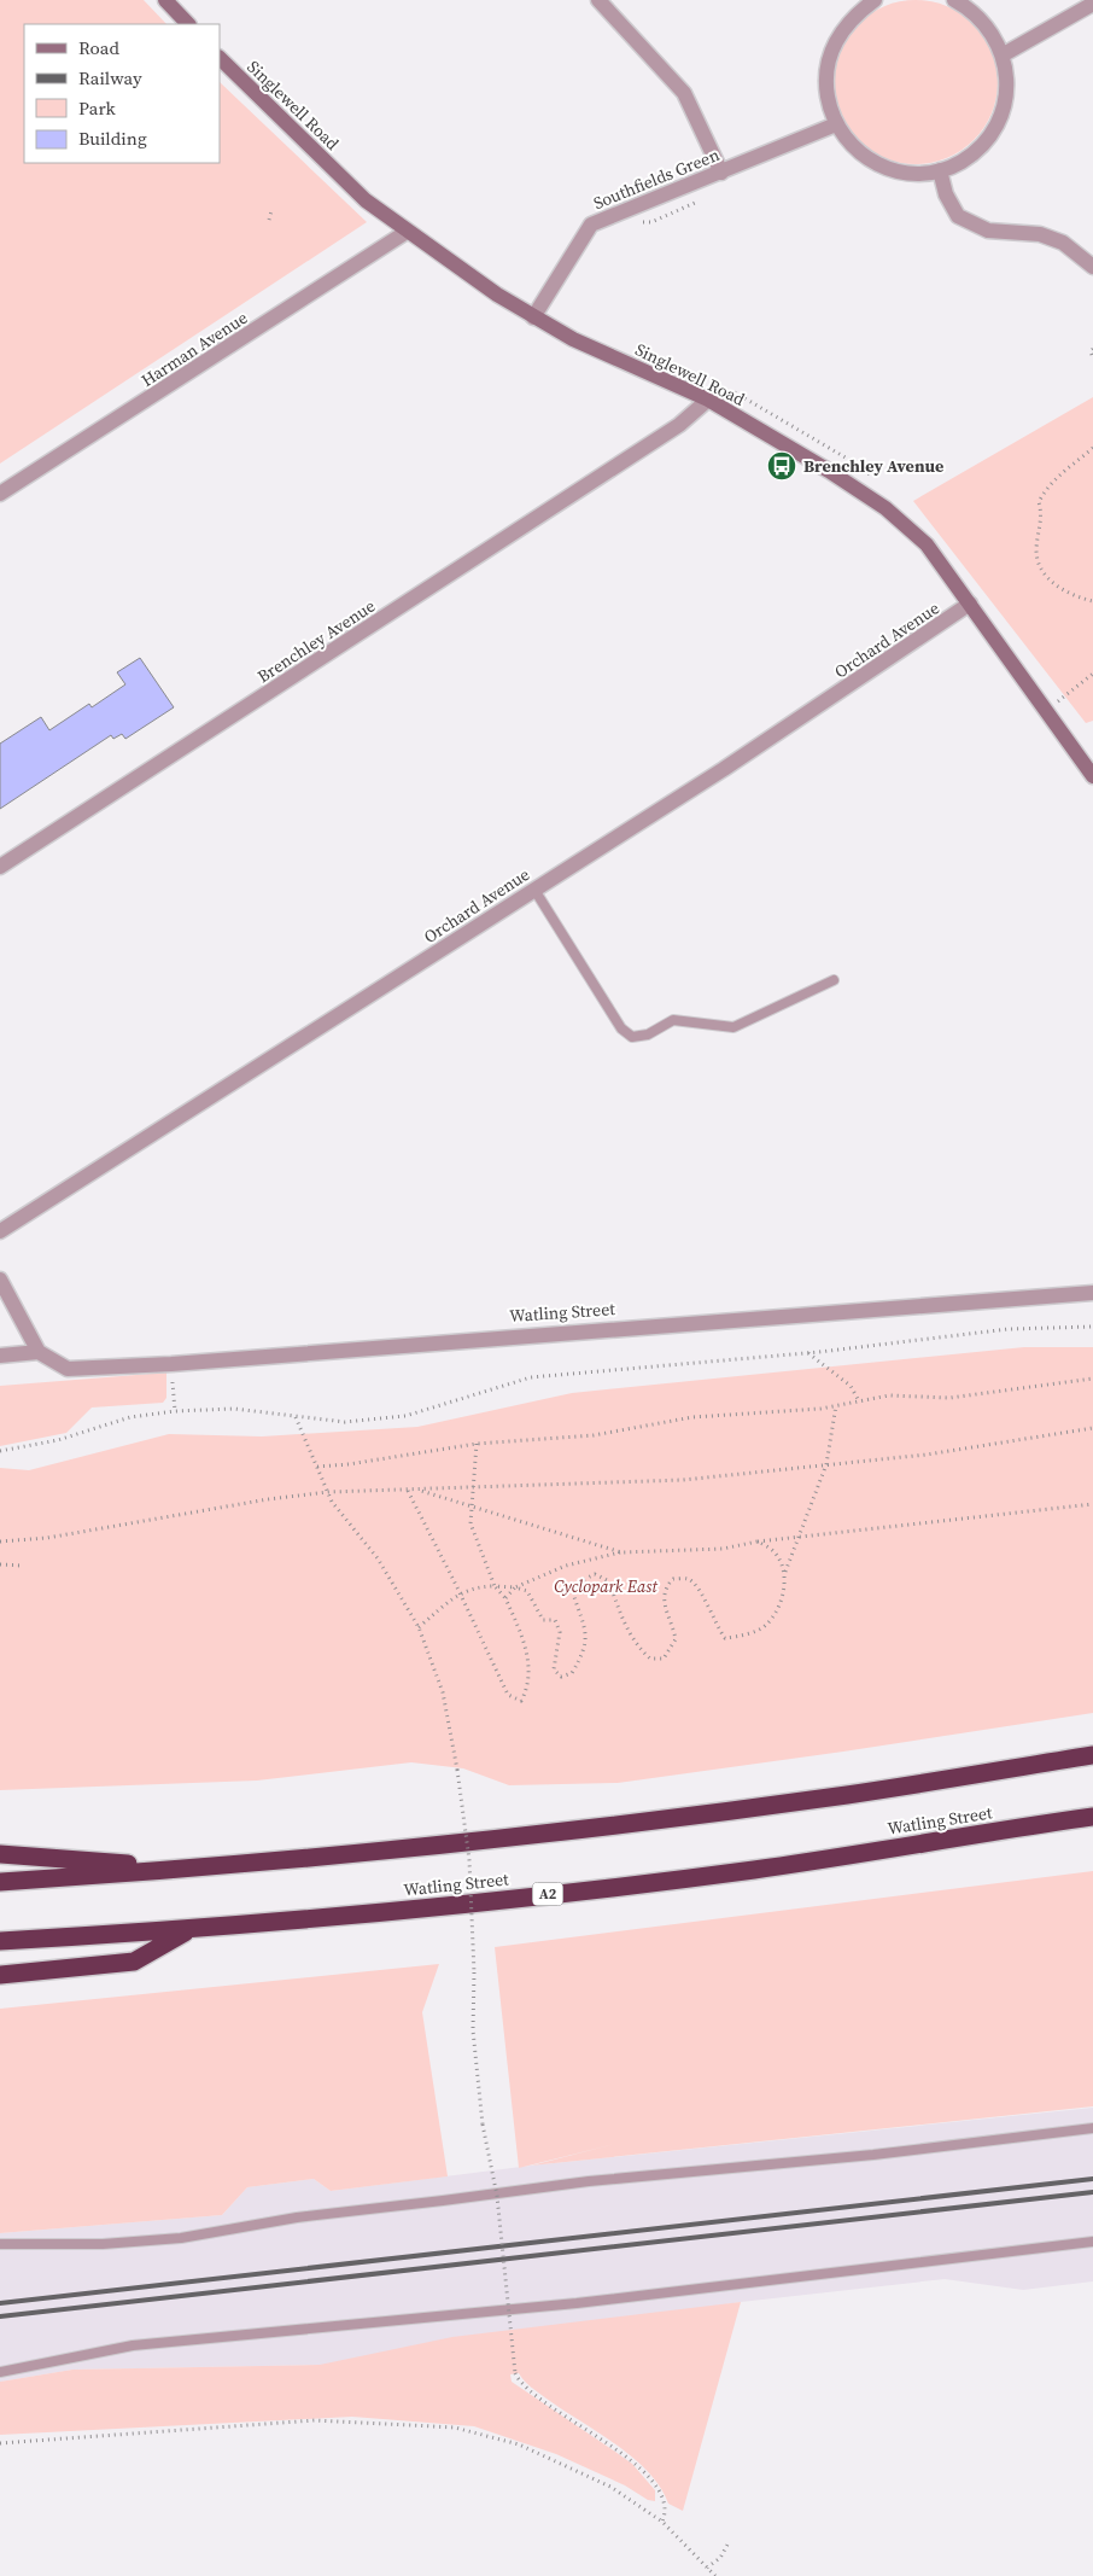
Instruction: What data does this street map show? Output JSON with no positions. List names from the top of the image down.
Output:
{
  "streets": {
    "highway": ["Watling Street", "A2"],
    "street": [
      "Singlewell Road",
      "Southfields Green",
      "Harman Avenue",
      "Orchard Avenue",
      "Brenchley Avenue"
    ]
  },
  "crossings": [
    ["Singlewell Road", "Southfields Green"],
    ["Singlewell Road", "Harman Avenue"],
    ["Singlewell Road", "Orchard Avenue"],
    ["Singlewell Road", "Brenchley Avenue"]
  ],
  "parks": ["Cyclopark East"],
  "places": {
    "bus stop": ["Brenchley Avenue"]
  },
  "legend": [
    "Road",
    "Railway",
    "Park",
    "Building"
  ]
}
